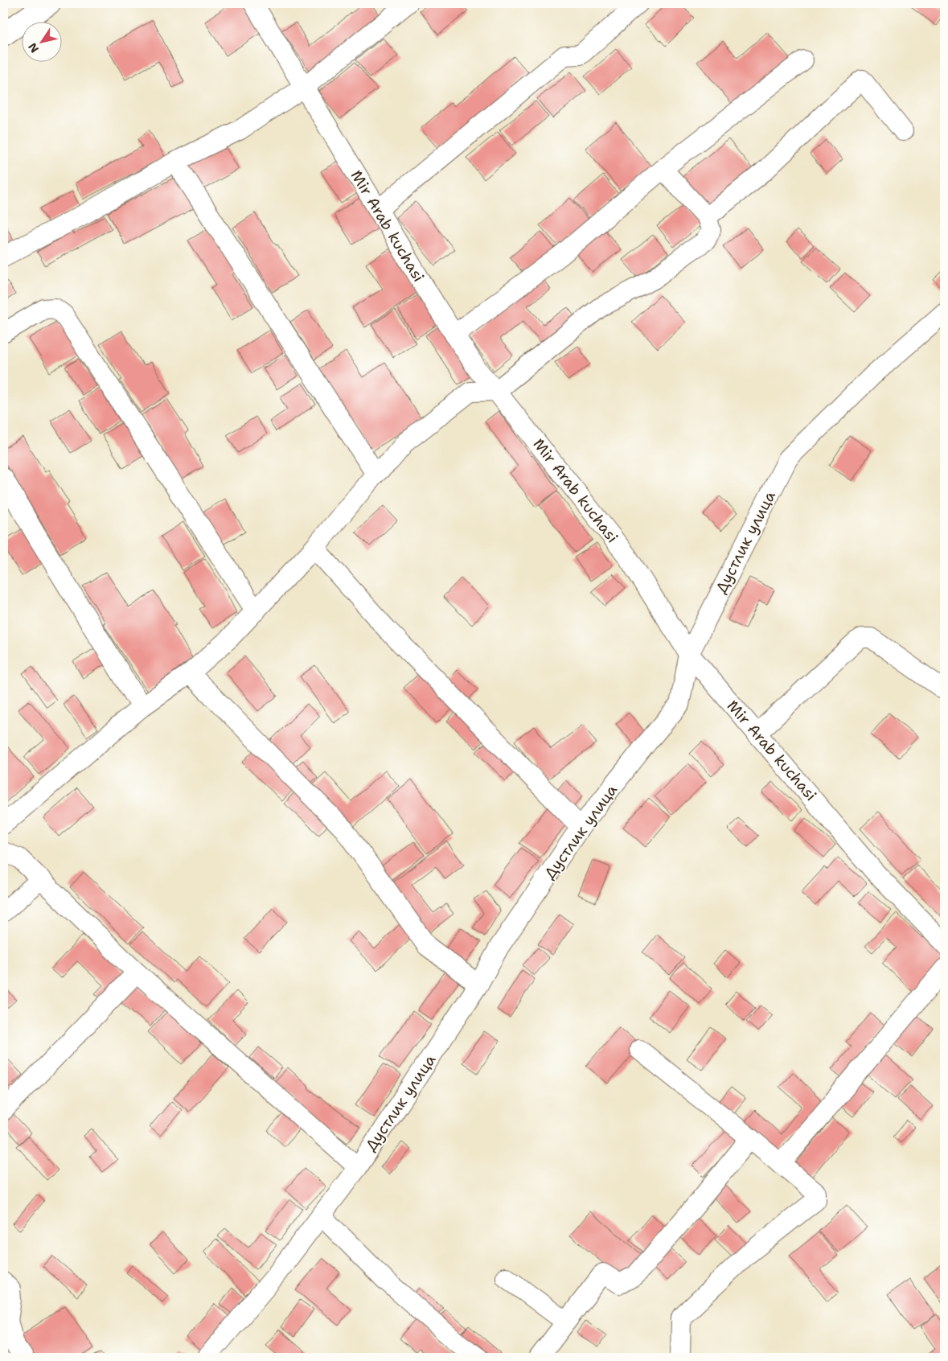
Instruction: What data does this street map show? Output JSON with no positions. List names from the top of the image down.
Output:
{
  "streets": {
    "street": ["Mir Arab kuchasi", "Дустлик улица"]
  },
  "crossings": [
    ["Mir Arab kuchasi", "Дустлик улица"]
  ],
  "north": "bottom left"
}
